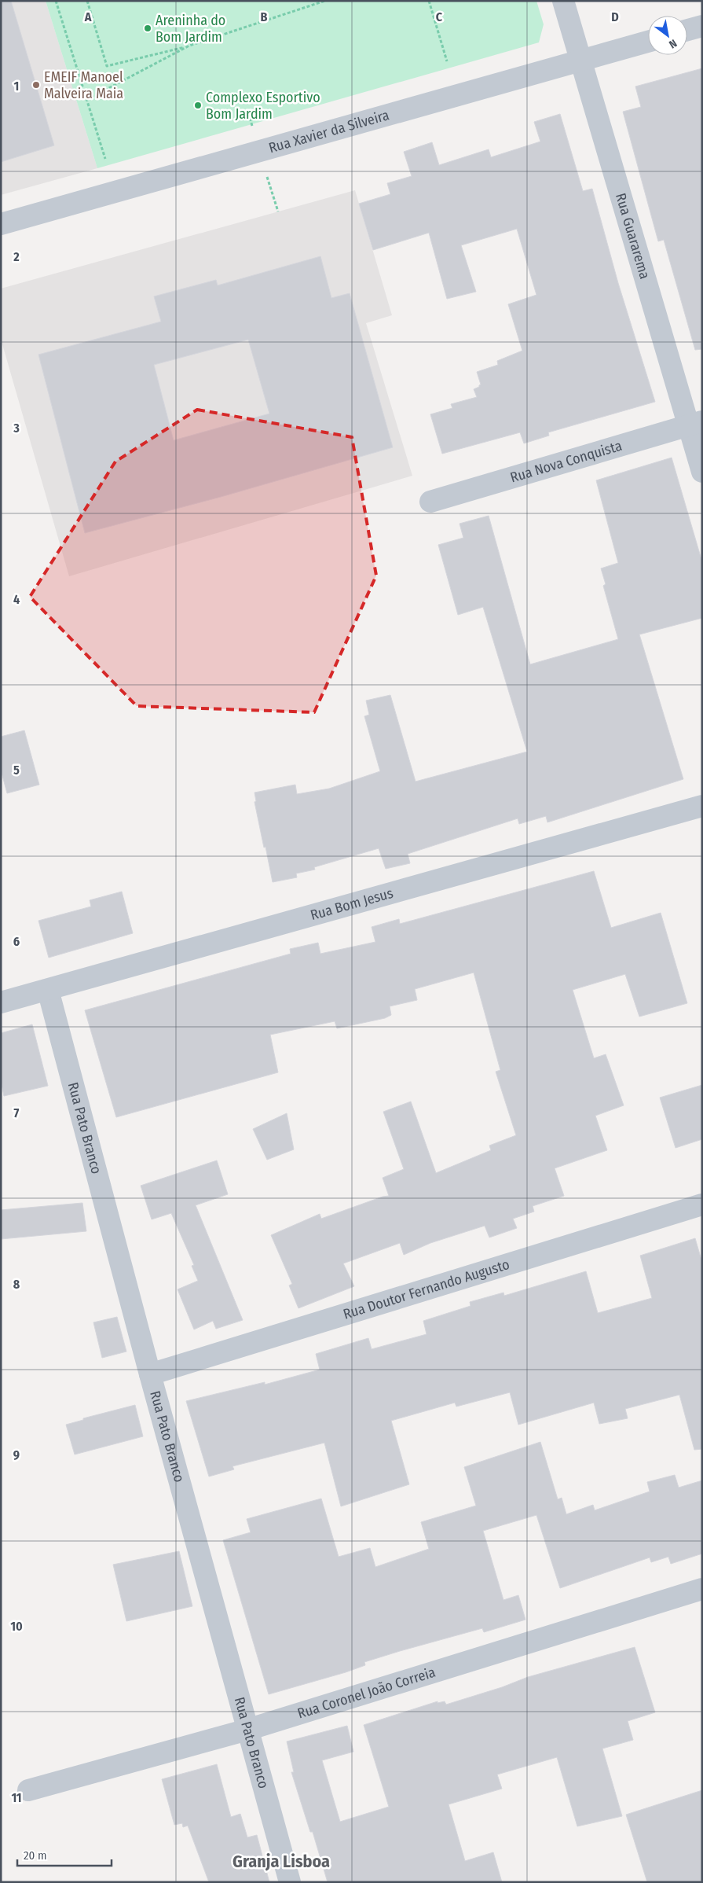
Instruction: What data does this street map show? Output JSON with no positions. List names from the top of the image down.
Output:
{
  "streets": {
    "street": [
      "Rua Xavier da Silveira",
      "Rua Guararema",
      "Rua Nova Conquista",
      "Rua Bom Jesus",
      "Rua Pato Branco",
      "Rua Doutor Fernando Augusto",
      "Rua Coronel João Correia"
    ]
  },
  "crossings": [
    ["Rua Xavier da Silveira", "Rua Guararema"],
    ["Rua Guararema", "Rua Nova Conquista"],
    ["Rua Bom Jesus", "Rua Pato Branco"],
    ["Rua Pato Branco", "Rua Doutor Fernando Augusto"],
    ["Rua Pato Branco", "Rua Coronel João Correia"]
  ],
  "districts": ["Granja Lisboa"],
  "places": ["Areninha do Bom Jardim", "EMEIF Manoel Malveira Maia", "Complexo Esportivo Bom Jardim"],
  "scale_bar": "20 m",
  "north": "bottom right",
  "grid": {
    "columns": [
      "A",
      "B",
      "C",
      "D"
    ],
    "rows": [
      "1",
      "2",
      "3",
      "4",
      "5",
      "6",
      "7",
      "8",
      "9",
      "10",
      "11"
    ]
  }
}
